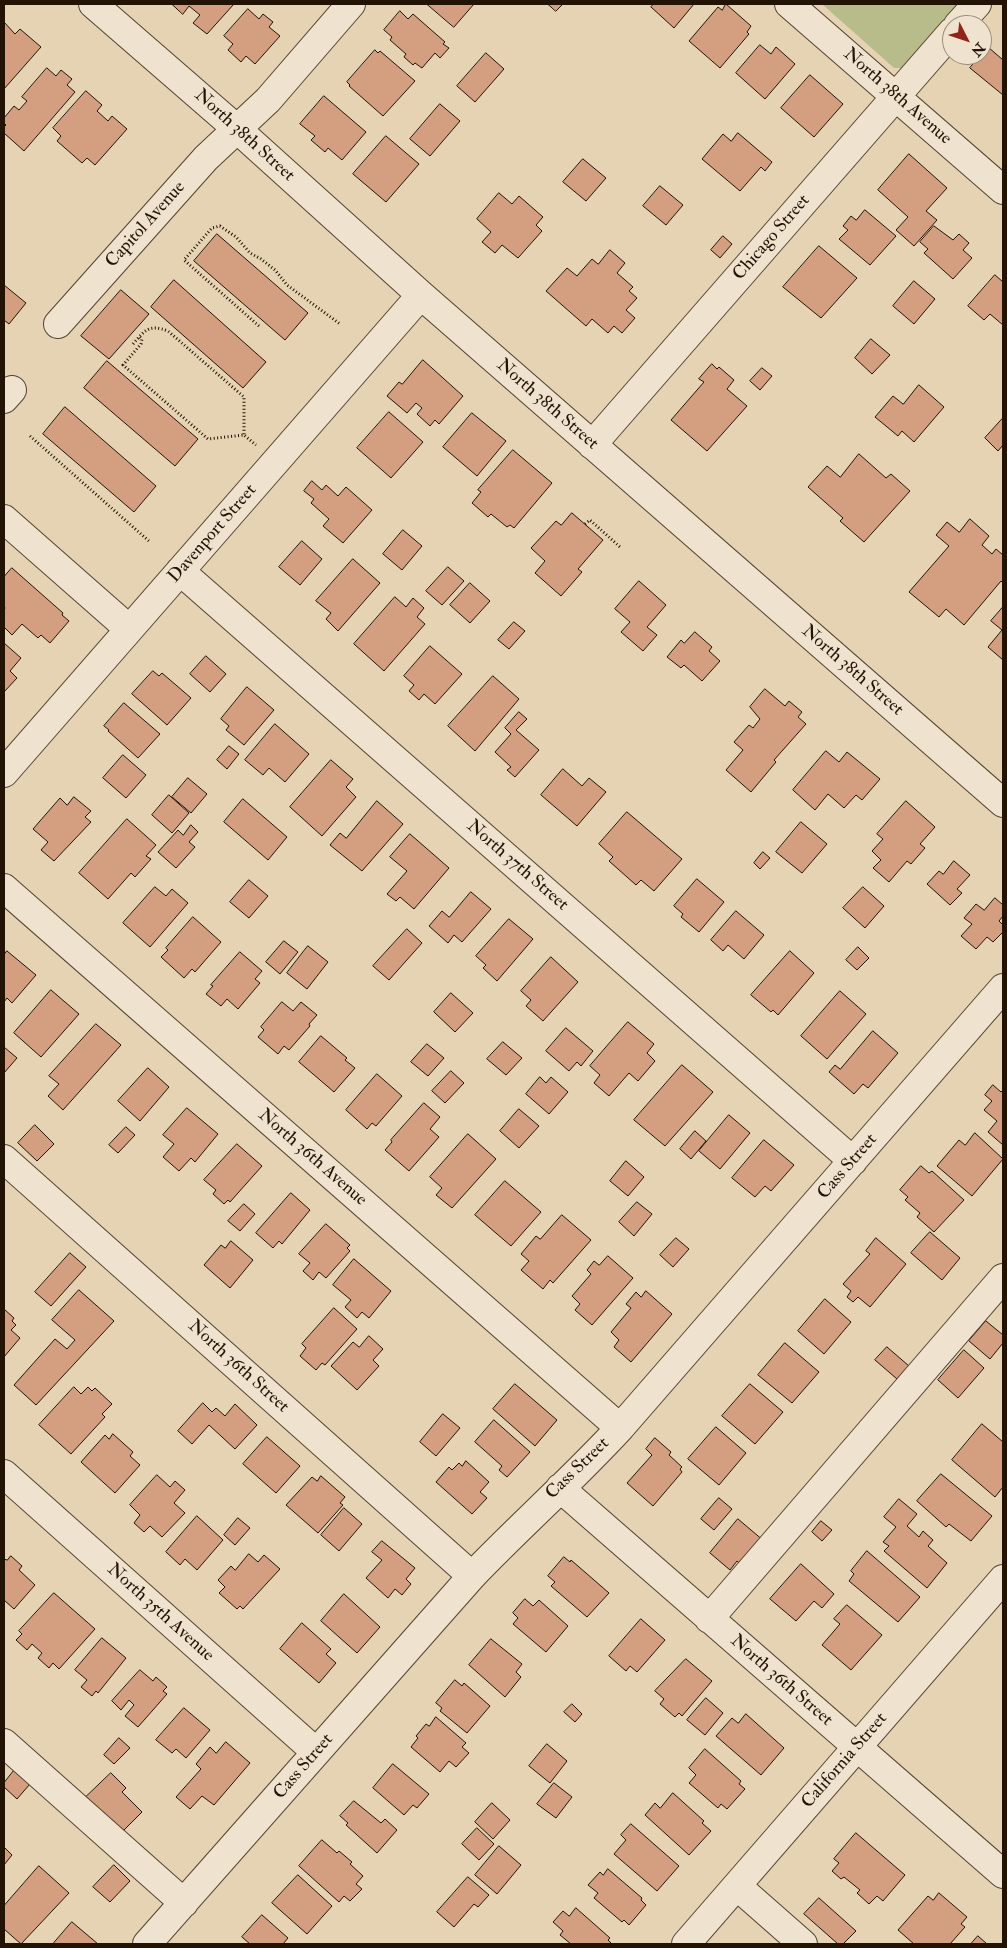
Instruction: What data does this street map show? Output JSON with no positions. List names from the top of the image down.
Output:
{
  "streets": {
    "street": [
      "North 38th Avenue",
      "North 38th Street",
      "Capitol Avenue",
      "Chicago Street",
      "Davenport Street",
      "North 37th Street",
      "North 36th Avenue",
      "Cass Street",
      "North 36th Street",
      "North 35th Avenue",
      "California Street"
    ]
  },
  "crossings": [
    ["North 38th Avenue", "Chicago Street"],
    ["North 38th Street", "Capitol Avenue"],
    ["North 38th Street", "Chicago Street"],
    ["North 38th Street", "Davenport Street"],
    ["Davenport Street", "North 37th Street"],
    ["North 37th Street", "Cass Street"],
    ["North 36th Avenue", "Cass Street"],
    ["Cass Street", "North 36th Street"],
    ["Cass Street", "North 35th Avenue"],
    ["North 36th Street", "California Street"]
  ],
  "north": "bottom right"
}
